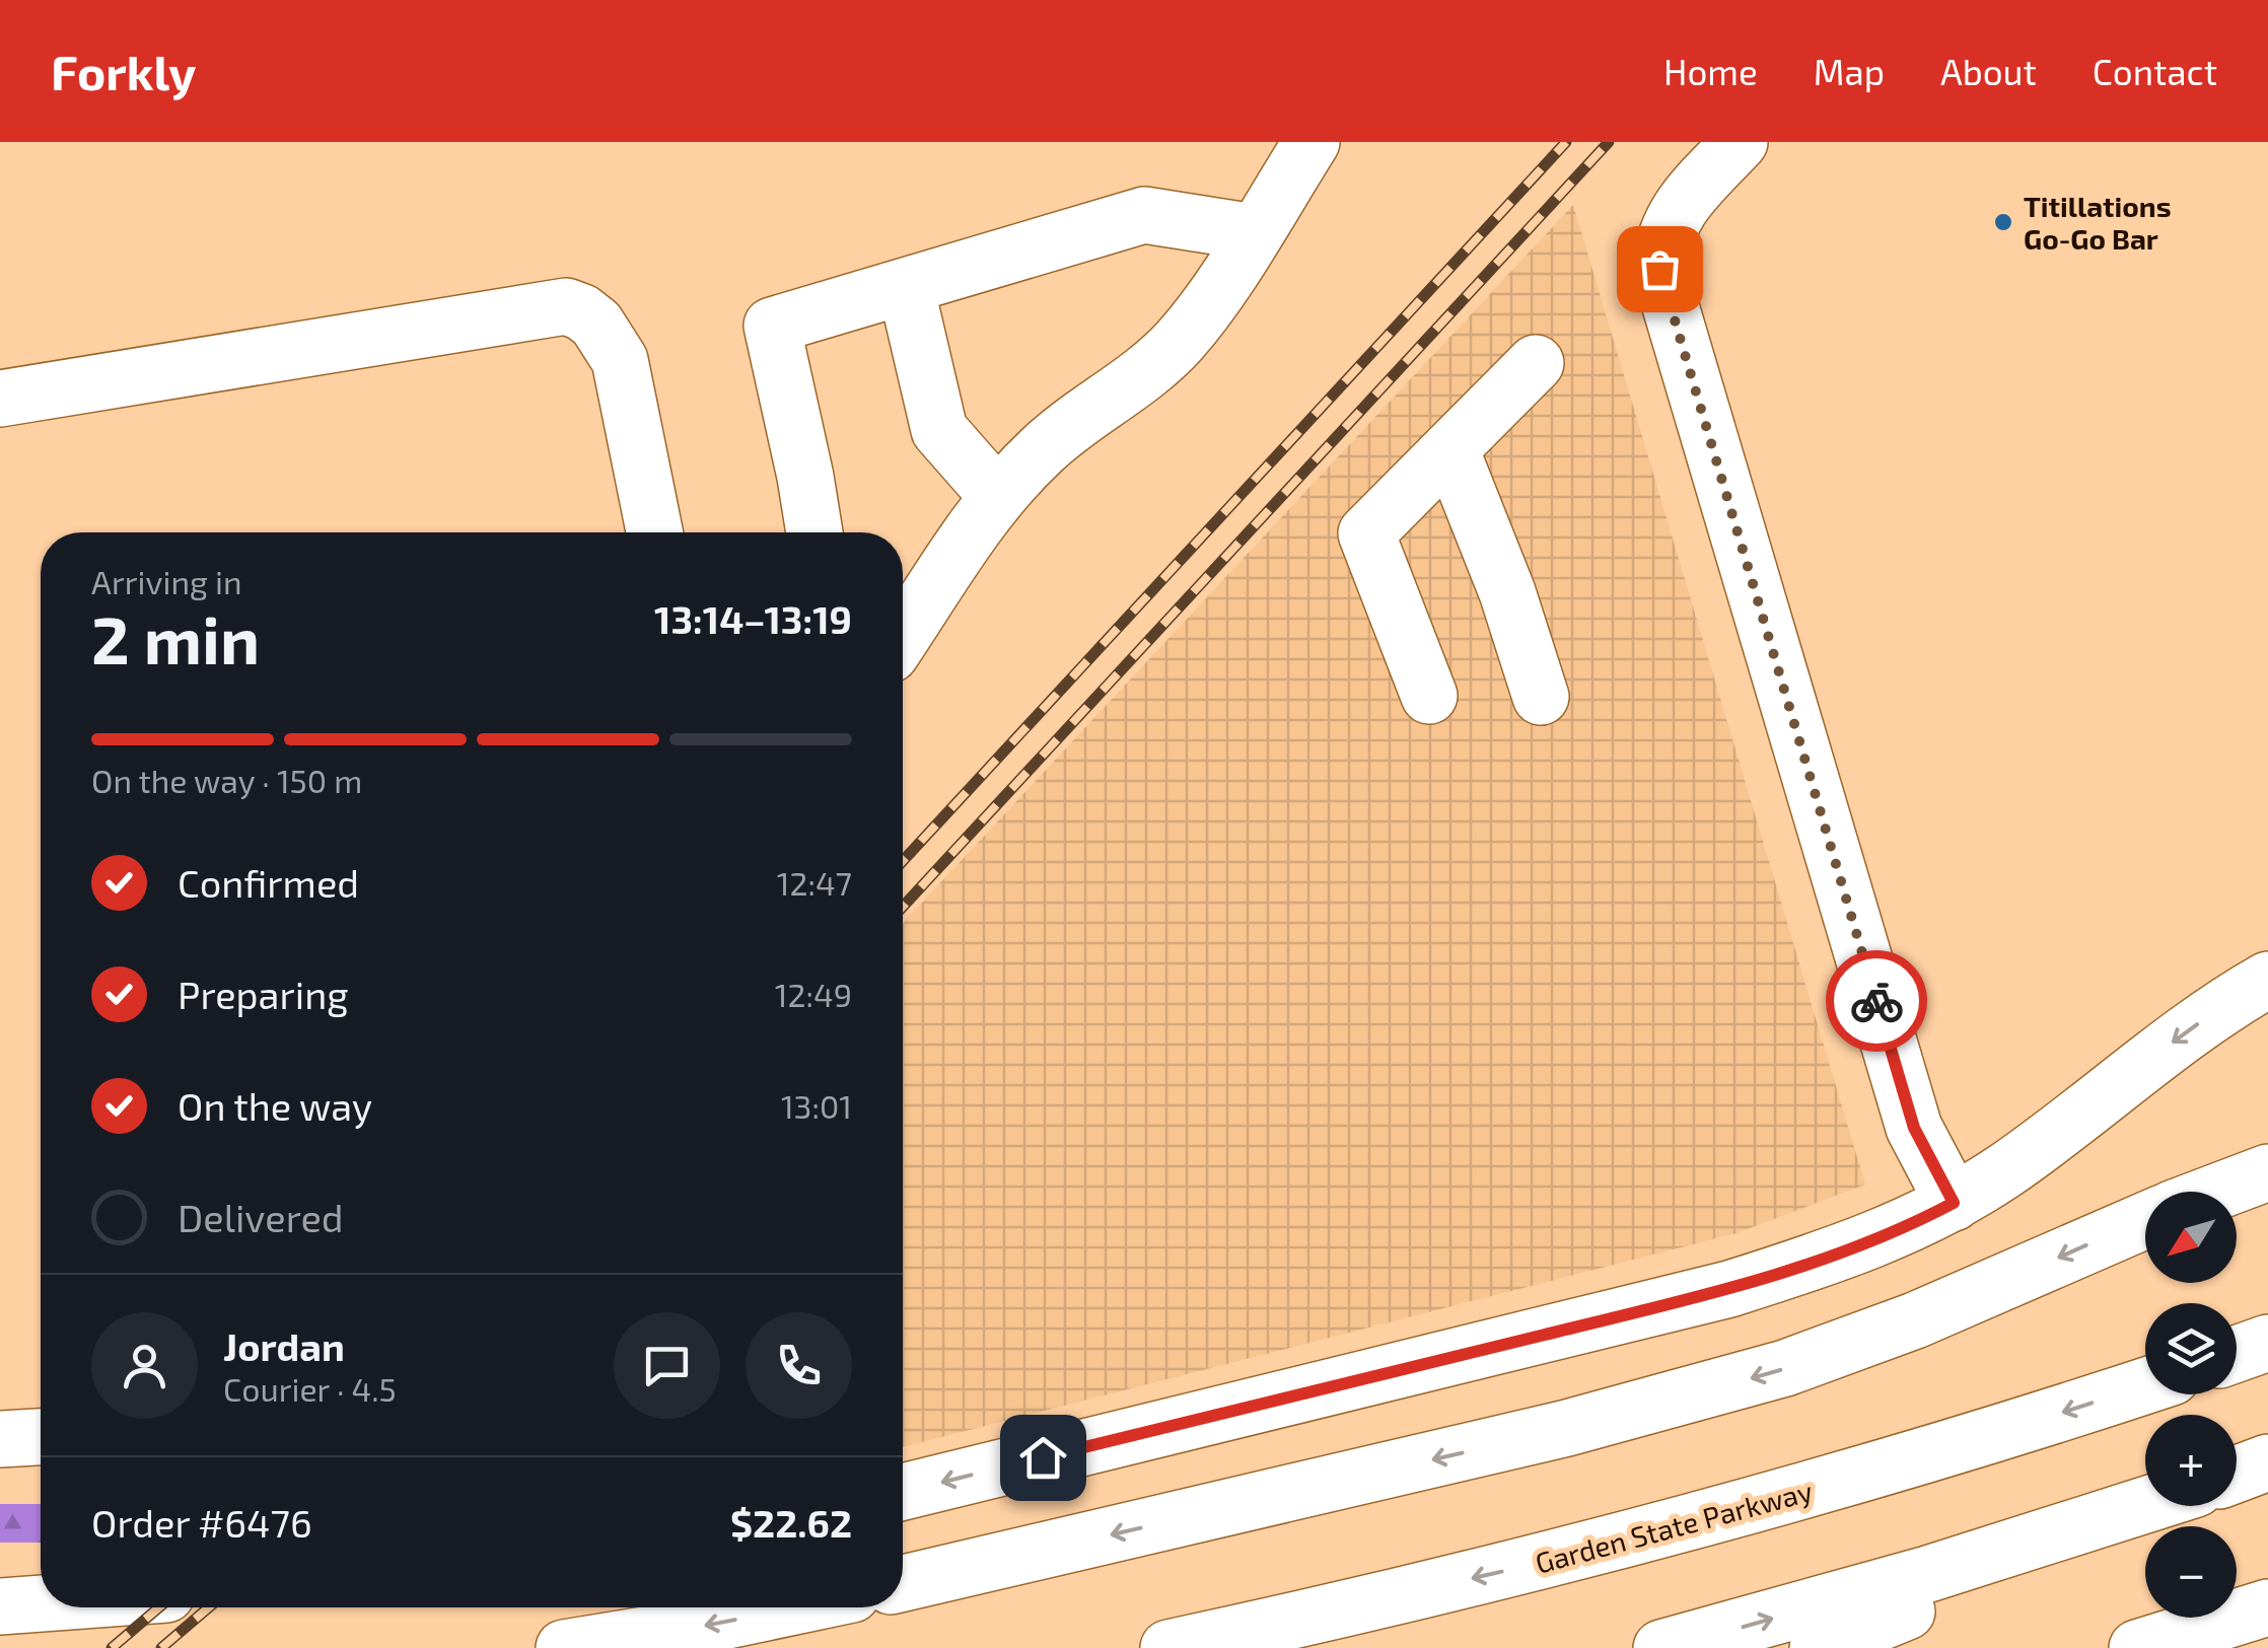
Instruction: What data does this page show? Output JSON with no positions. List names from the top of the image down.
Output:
{
  "streets": {
    "main road": ["Garden State Parkway"]
  },
  "places": ["Titillations Go-Go Bar"],
  "north": "bottom left",
  "page": {
    "header": "Forkly",
    "nav": [
      "Home",
      "Map",
      "About",
      "Contact"
    ],
    "heading": ["2 min", "Arriving in", "13:14–13:19"],
    "panel": [
      "Jordan",
      "Courier · 4.5",
      "Order #6476",
      "$22.62"
    ],
    "bar": "On the way · 150 m",
    "list": [
      ["Confirmed", "12:47"],
      ["Preparing", "12:49"],
      ["On the way", "13:01"],
      "Delivered"
    ],
    "map_buttons": ["+", "−"]
  }
}
